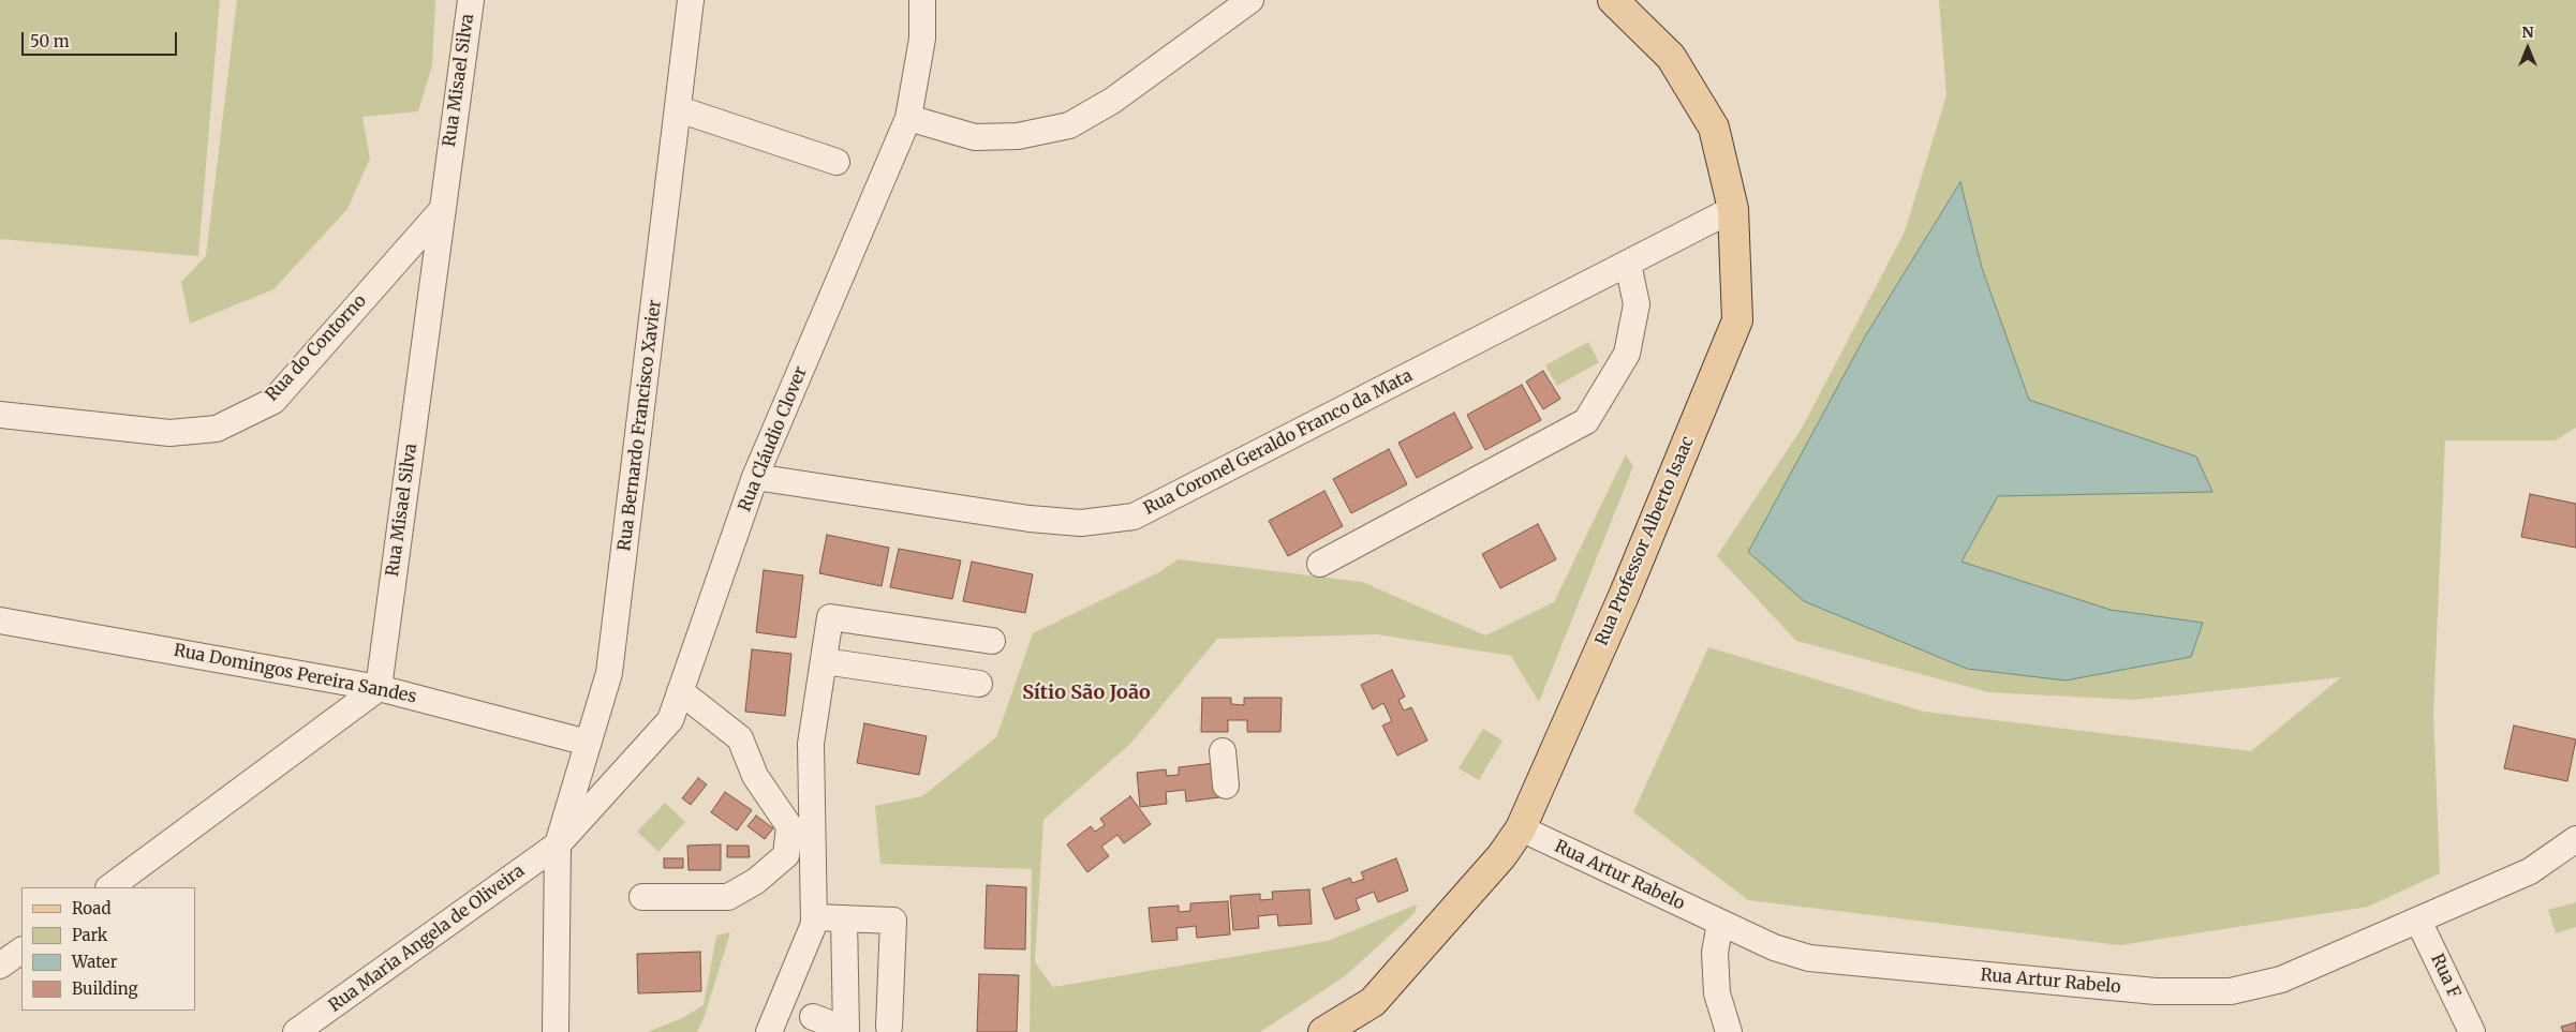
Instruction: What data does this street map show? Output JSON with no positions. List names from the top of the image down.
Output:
{
  "streets": {
    "main road": ["Rua Professor Alberto Isaac"],
    "street": [
      "Rua Misael Silva",
      "Rua do Contorno",
      "Rua Bernardo Francisco Xavier",
      "Rua Cláudio Clover",
      "Rua Coronel Geraldo Franco da Mata",
      "Rua Domingos Pereira Sandes",
      "Rua Artur Rabelo",
      "Rua Maria Angela de Oliveira",
      "Rua F"
    ]
  },
  "crossings": [
    ["Rua Misael Silva", "Rua do Contorno"],
    ["Rua Misael Silva", "Rua Domingos Pereira Sandes"],
    ["Rua Bernardo Francisco Xavier", "Rua Cláudio Clover"],
    ["Rua Bernardo Francisco Xavier", "Rua Domingos Pereira Sandes"],
    ["Rua Bernardo Francisco Xavier", "Rua Maria Angela de Oliveira"],
    ["Rua Cláudio Clover", "Rua Coronel Geraldo Franco da Mata"],
    ["Rua Cláudio Clover", "Rua Maria Angela de Oliveira"],
    ["Rua Coronel Geraldo Franco da Mata", "Rua Professor Alberto Isaac"],
    ["Rua Professor Alberto Isaac", "Rua Artur Rabelo"],
    ["Rua Artur Rabelo", "Rua F"]
  ],
  "districts": ["Sítio São João"],
  "legend": [
    "Road",
    "Park",
    "Water",
    "Building"
  ],
  "scale_bar": "50 m",
  "north": "top"
}
